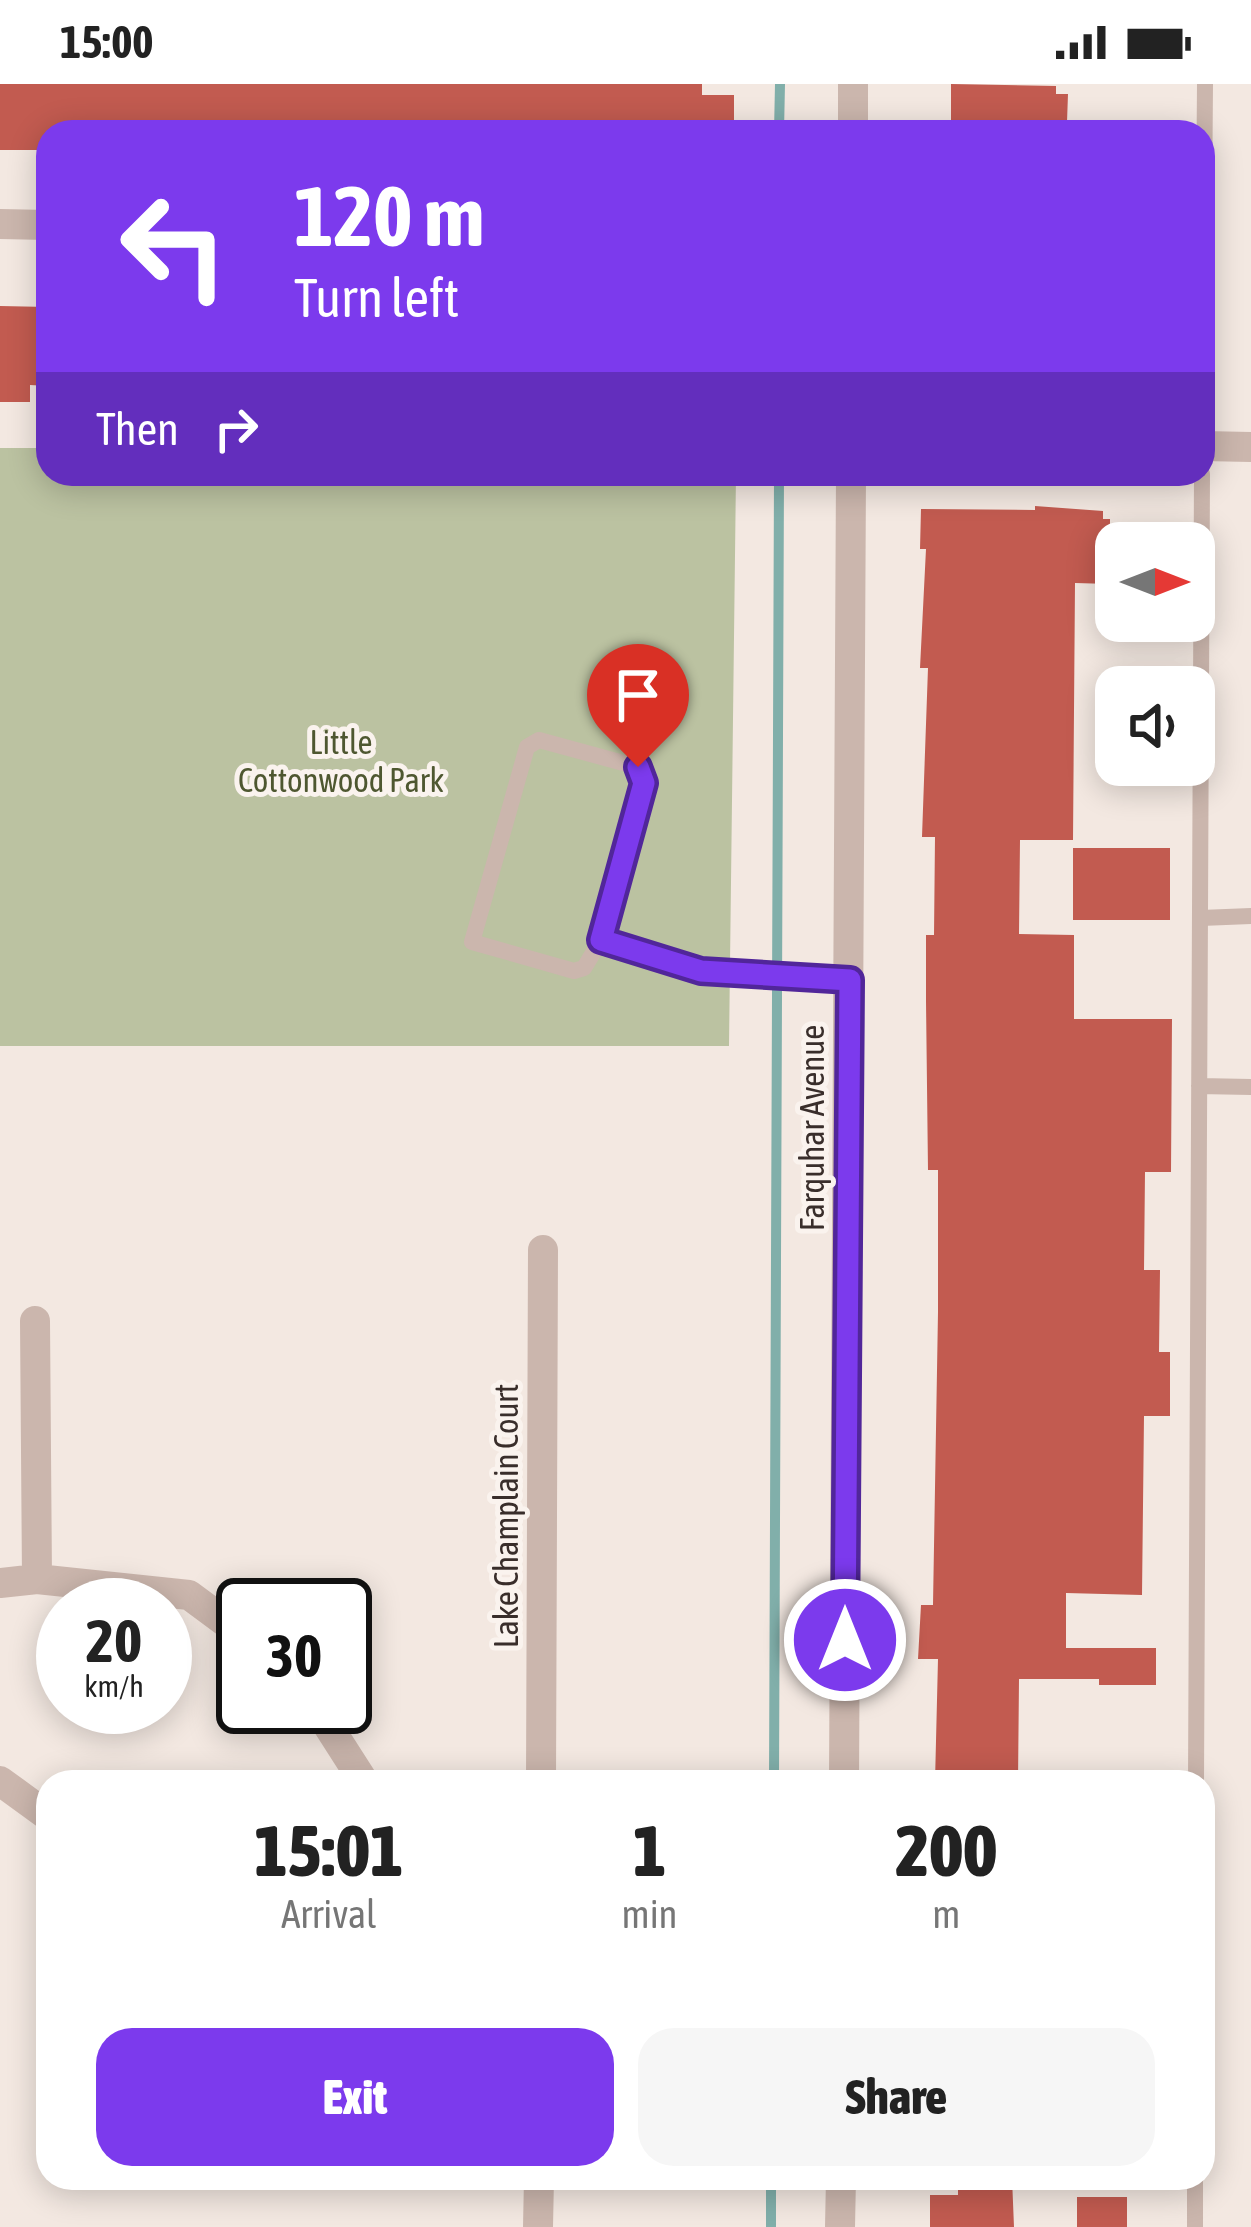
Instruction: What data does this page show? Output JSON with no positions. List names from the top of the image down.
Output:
{
  "streets": {
    "street": ["Farquhar Avenue", "Lake Champlain Court"]
  },
  "parks": ["Little Cottonwood Park"],
  "north": "right",
  "page": {
    "status": "15:00",
    "turn": ["120 m", "Turn left"],
    "then": "Then",
    "speed": "20 km/h",
    "limit": "30",
    "eta": [
      "15:01",
      "Arrival",
      "1",
      "min",
      "200",
      "m"
    ],
    "buttons": ["Exit", "Share"]
  }
}
